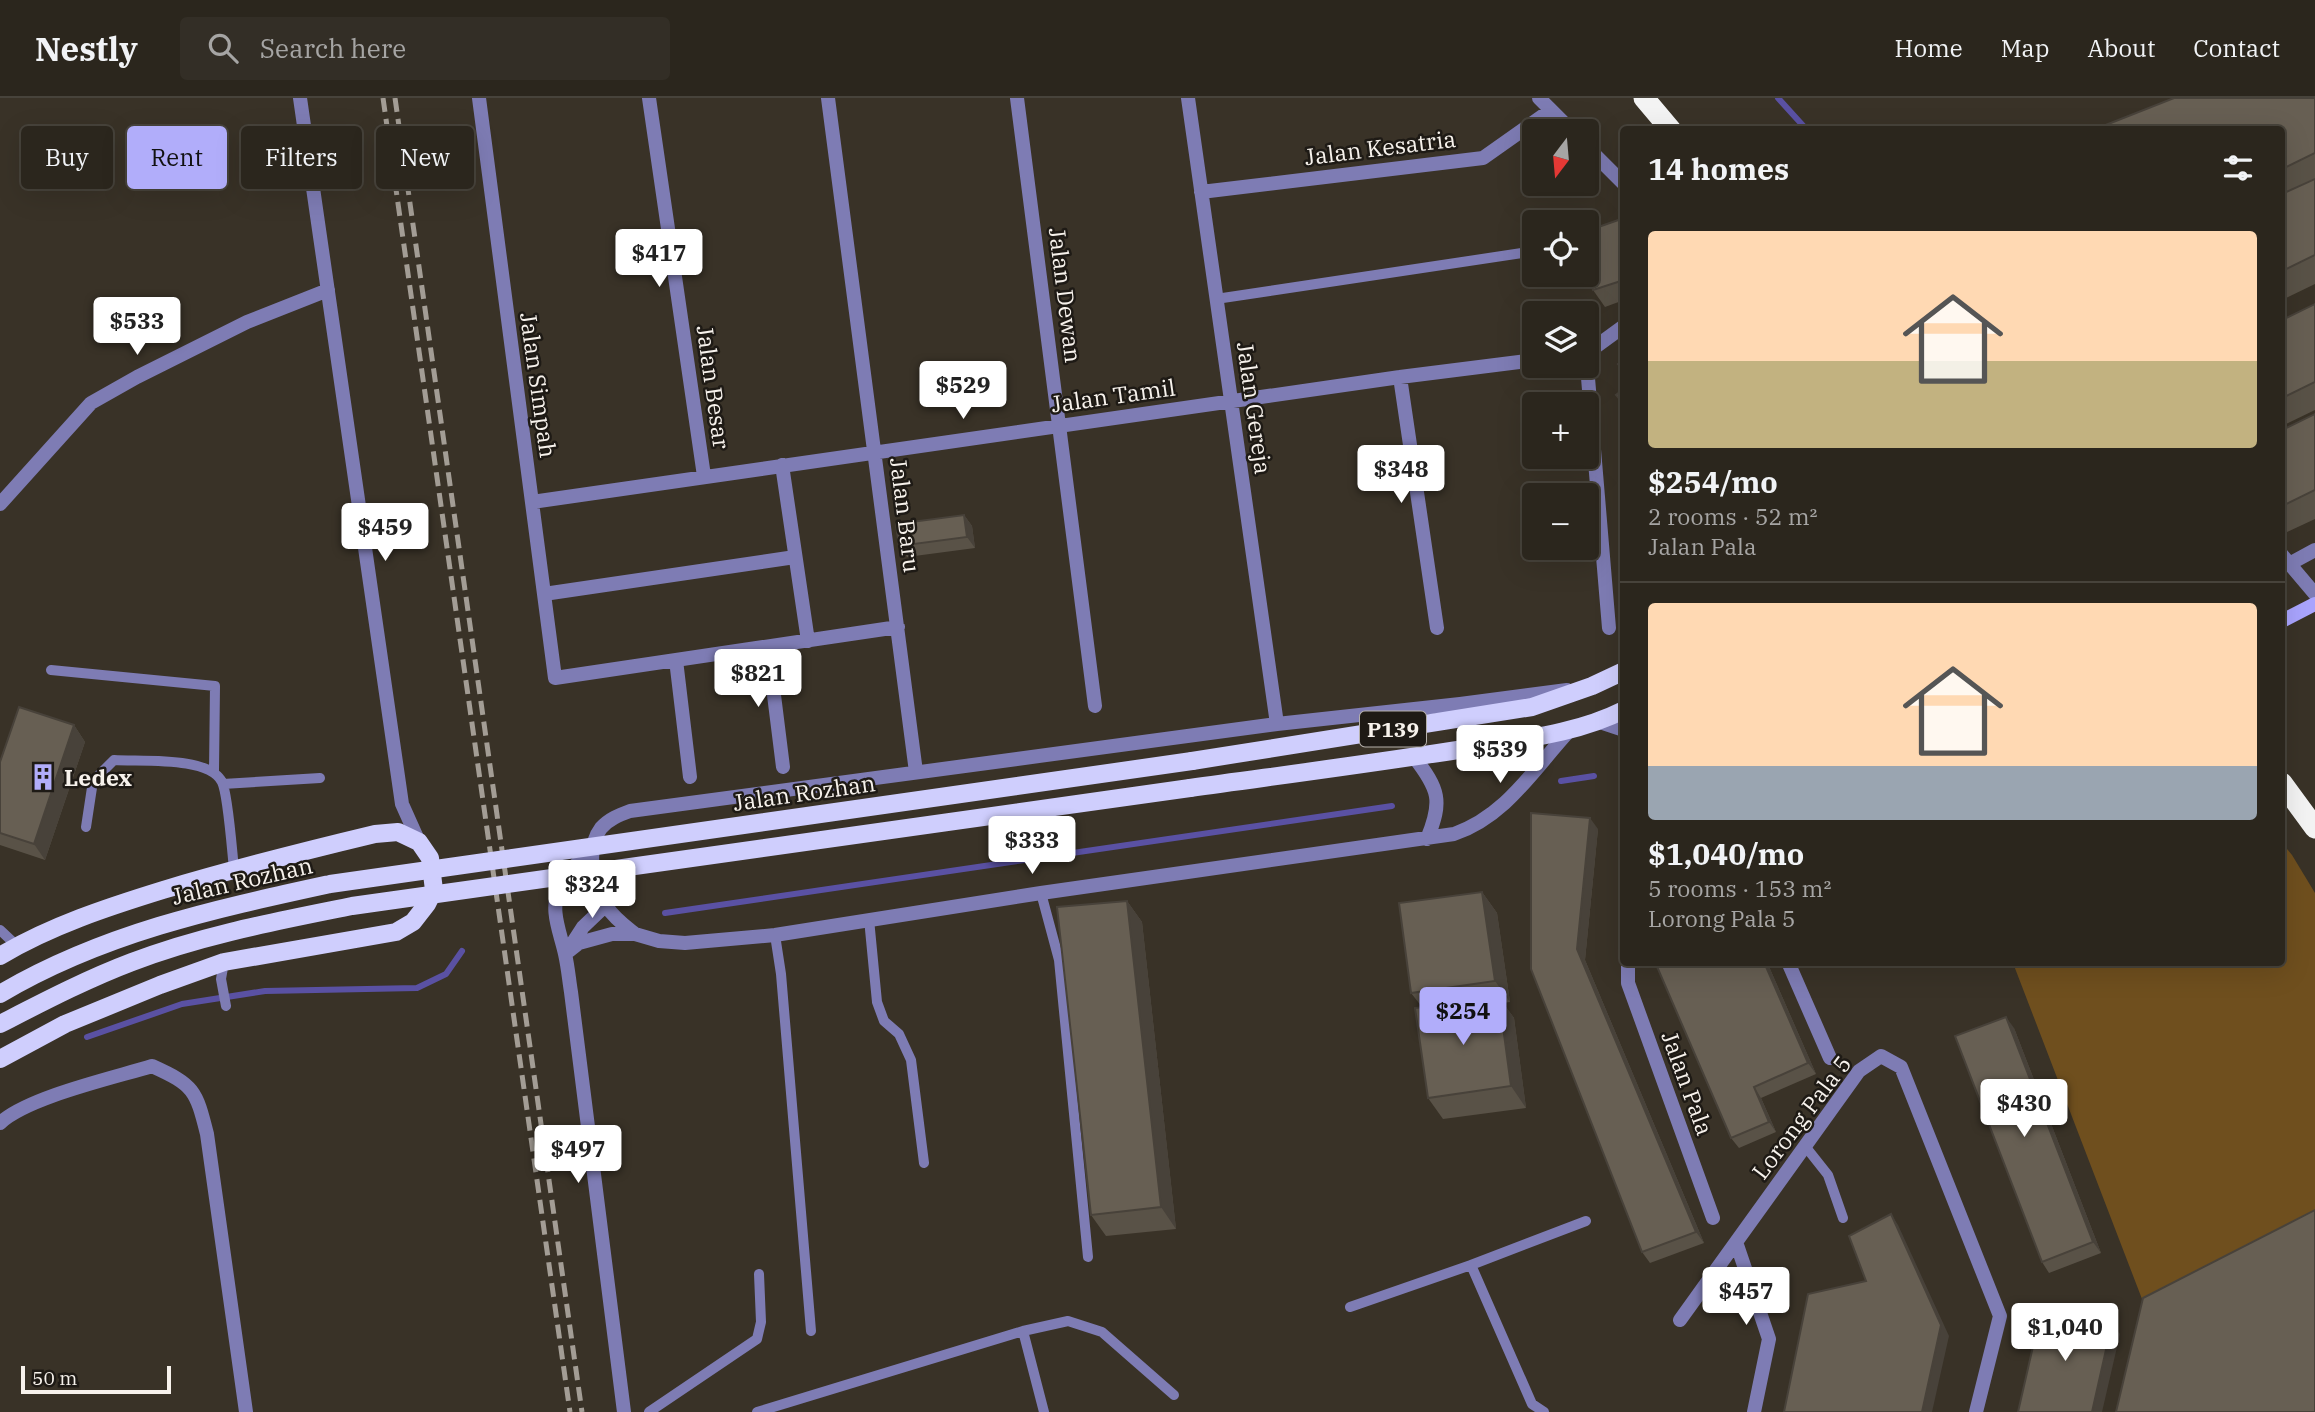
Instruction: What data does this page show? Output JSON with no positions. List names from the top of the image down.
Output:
{
  "streets": {
    "main road": ["P139", "Jalan Rozhan"],
    "street": [
      "Jalan Kesatria",
      "Jalan Dewan",
      "Jalan Simpah",
      "Jalan Besar",
      "Jalan Tamil",
      "Jalan Gereja",
      "Jalan Baru",
      "Jalan Pala",
      "Lorong Pala 5"
    ]
  },
  "crossings": [
    ["Jalan Kesatria", "Jalan Gereja"],
    ["Jalan Dewan", "Jalan Tamil"],
    ["Jalan Simpah", "Jalan Tamil"],
    ["Jalan Besar", "Jalan Tamil"],
    ["Jalan Tamil", "Jalan Gereja"],
    ["Jalan Tamil", "Jalan Baru"]
  ],
  "places": {
    "building": ["Ledex"]
  },
  "scale_bar": "50 m",
  "north": "bottom",
  "page": {
    "header": "Nestly",
    "search": "Search here",
    "nav": [
      "Home",
      "Map",
      "About",
      "Contact"
    ],
    "map_buttons": ["+", "−"],
    "chip": [
      "Buy",
      "Rent",
      "Filters",
      "New"
    ],
    "heading": "14 homes",
    "list": [
      {
        "name": "$254/mo",
        "note": "2 rooms · 52 m² · Jalan Pala"
      },
      {
        "name": "$1,040/mo",
        "note": "5 rooms · 153 m² · Lorong Pala 5"
      }
    ],
    "price": [
      "$417",
      "$533",
      "$529",
      "$348",
      "$459",
      "$821",
      "$539",
      "$333",
      "$324",
      "$254",
      "$430",
      "$497",
      "$457",
      "$1,040"
    ],
    "scale": "50 m"
  }
}
